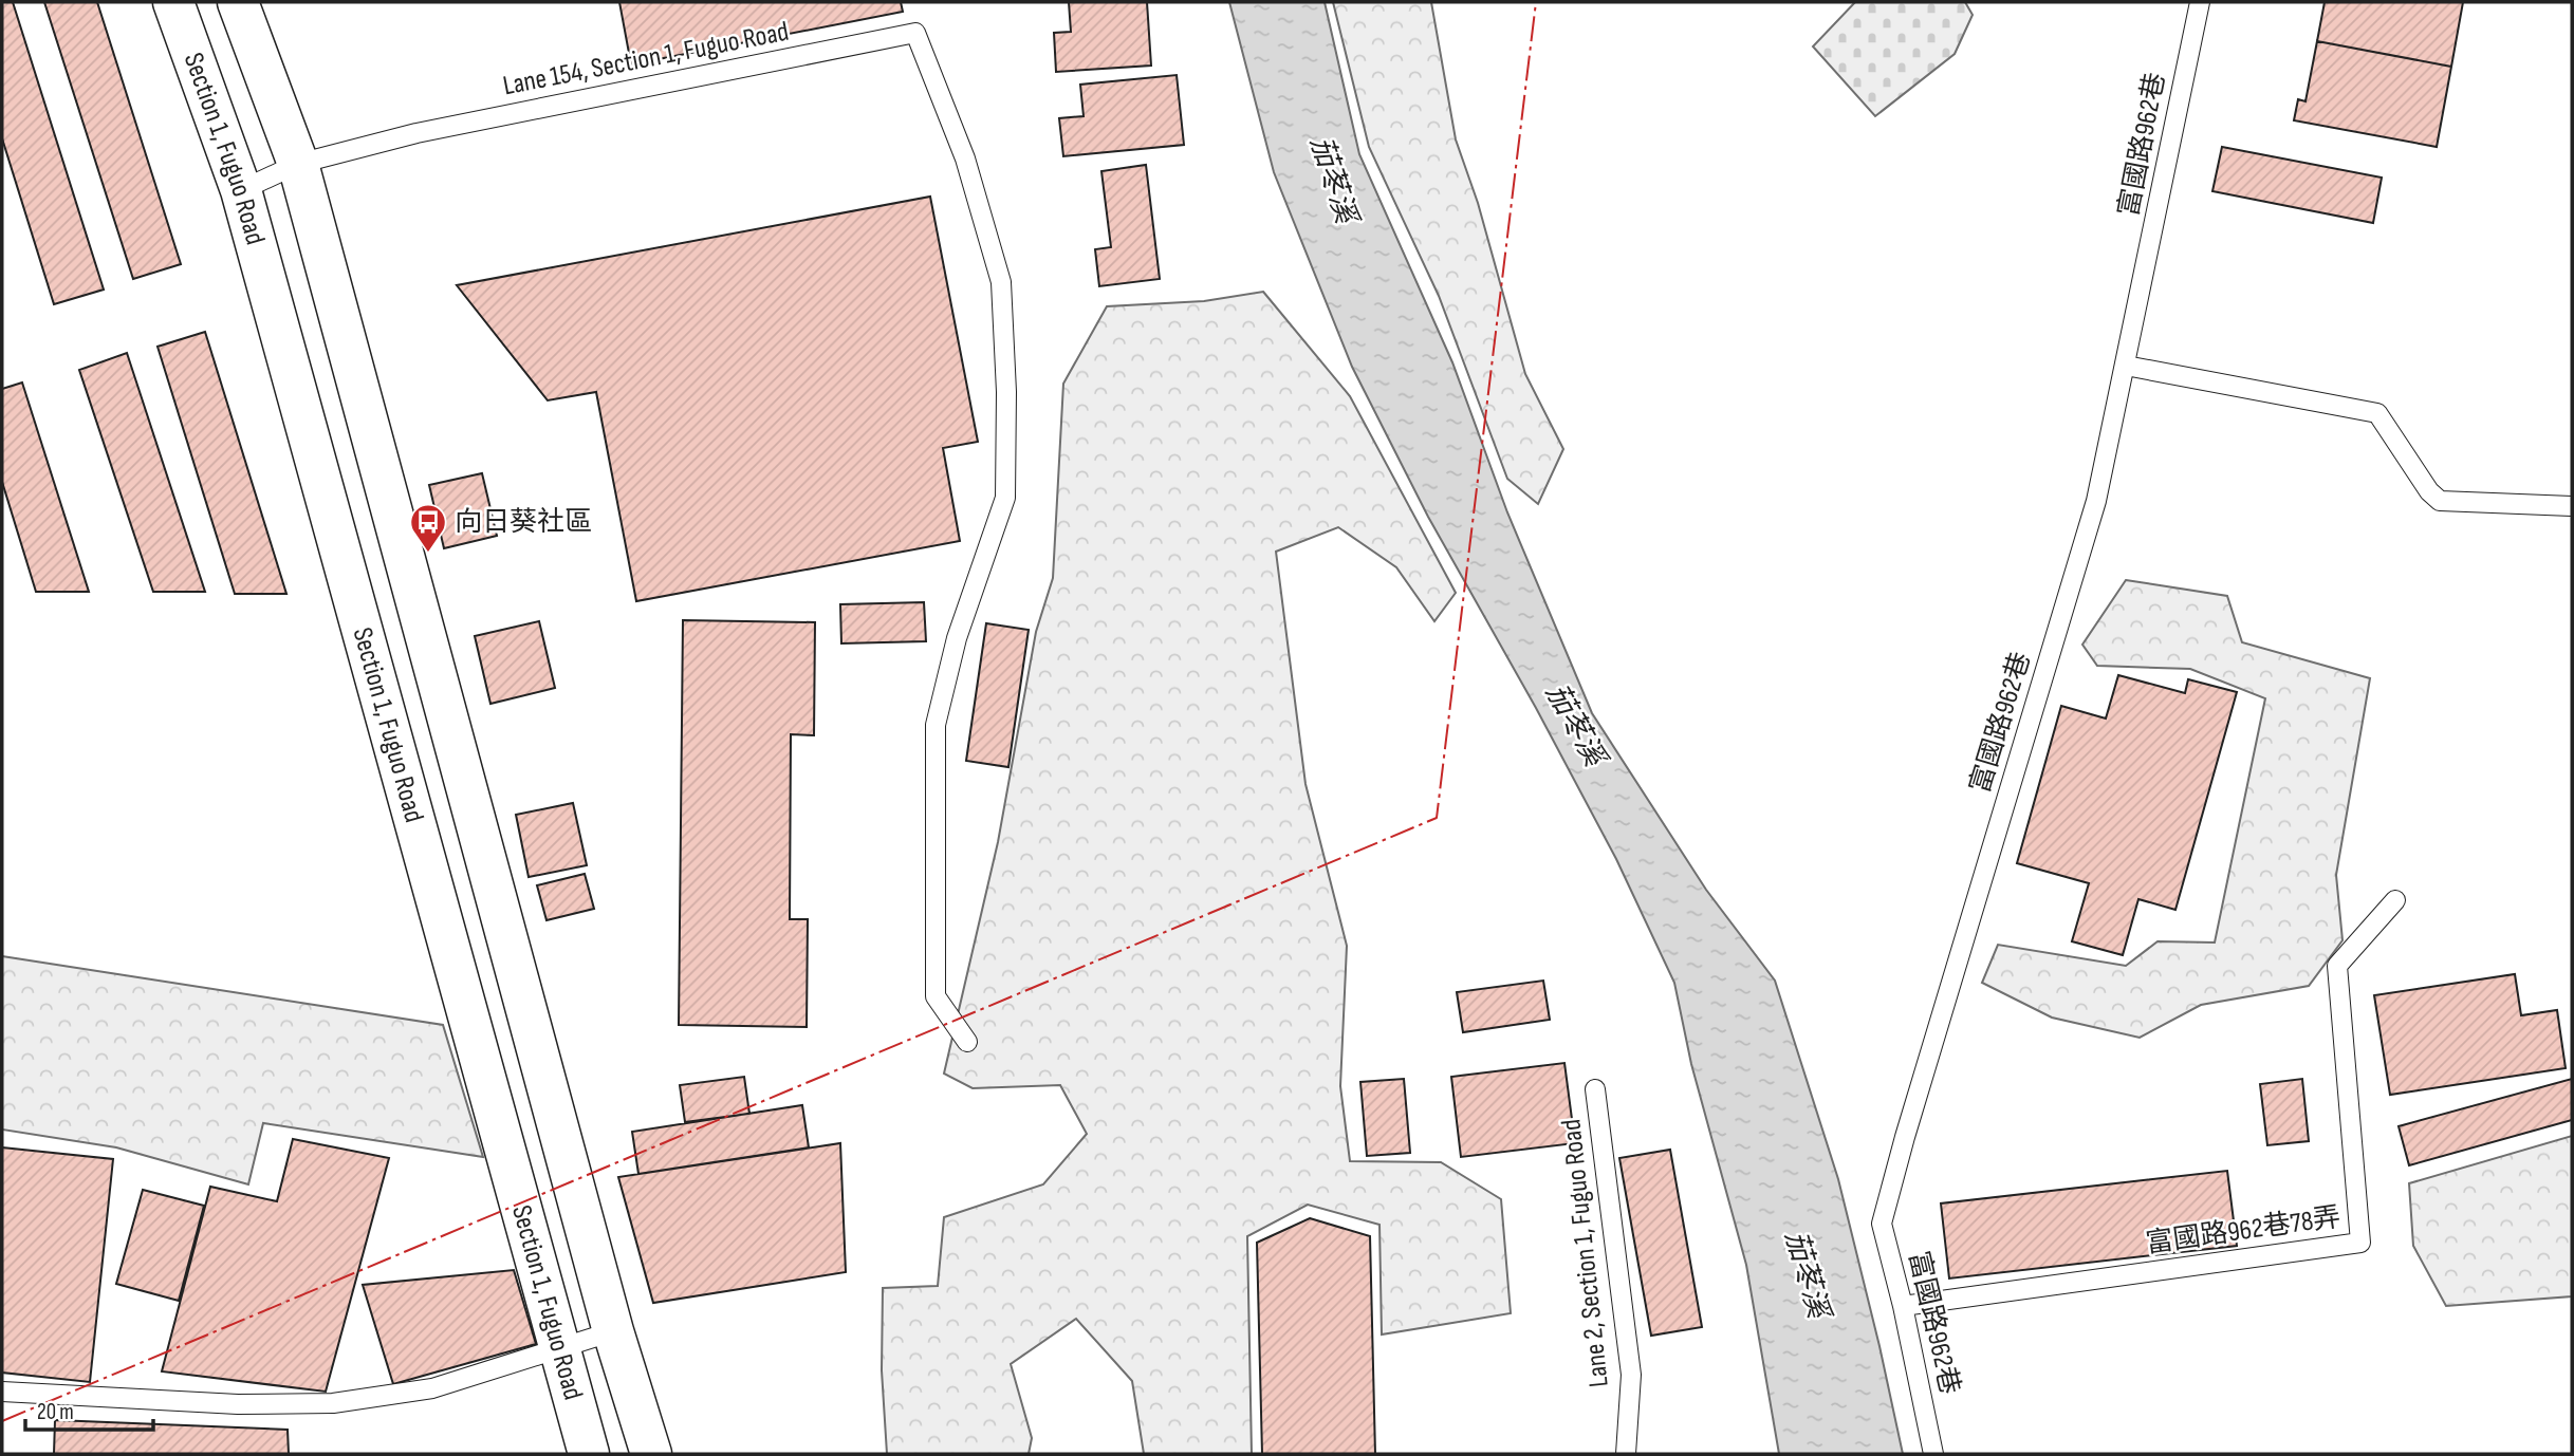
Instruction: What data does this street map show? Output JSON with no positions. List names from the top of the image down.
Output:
{
  "streets": {
    "street": ["Section 1, Fuguo Road"],
    "lane": [
      "Lane 154, Section 1, Fuguo Road",
      "富國路962巷",
      "富國路962巷78弄",
      "Lane 2, Section 1, Fuguo Road"
    ]
  },
  "crossings": [
    ["Lane 154, Section 1, Fuguo Road", "Section 1, Fuguo Road"],
    ["富國路962巷", "富國路962巷78弄"]
  ],
  "water": ["茄苳溪"],
  "places": {
    "bus stop": ["向日葵社區"]
  },
  "scale_bar": "20 m"
}
